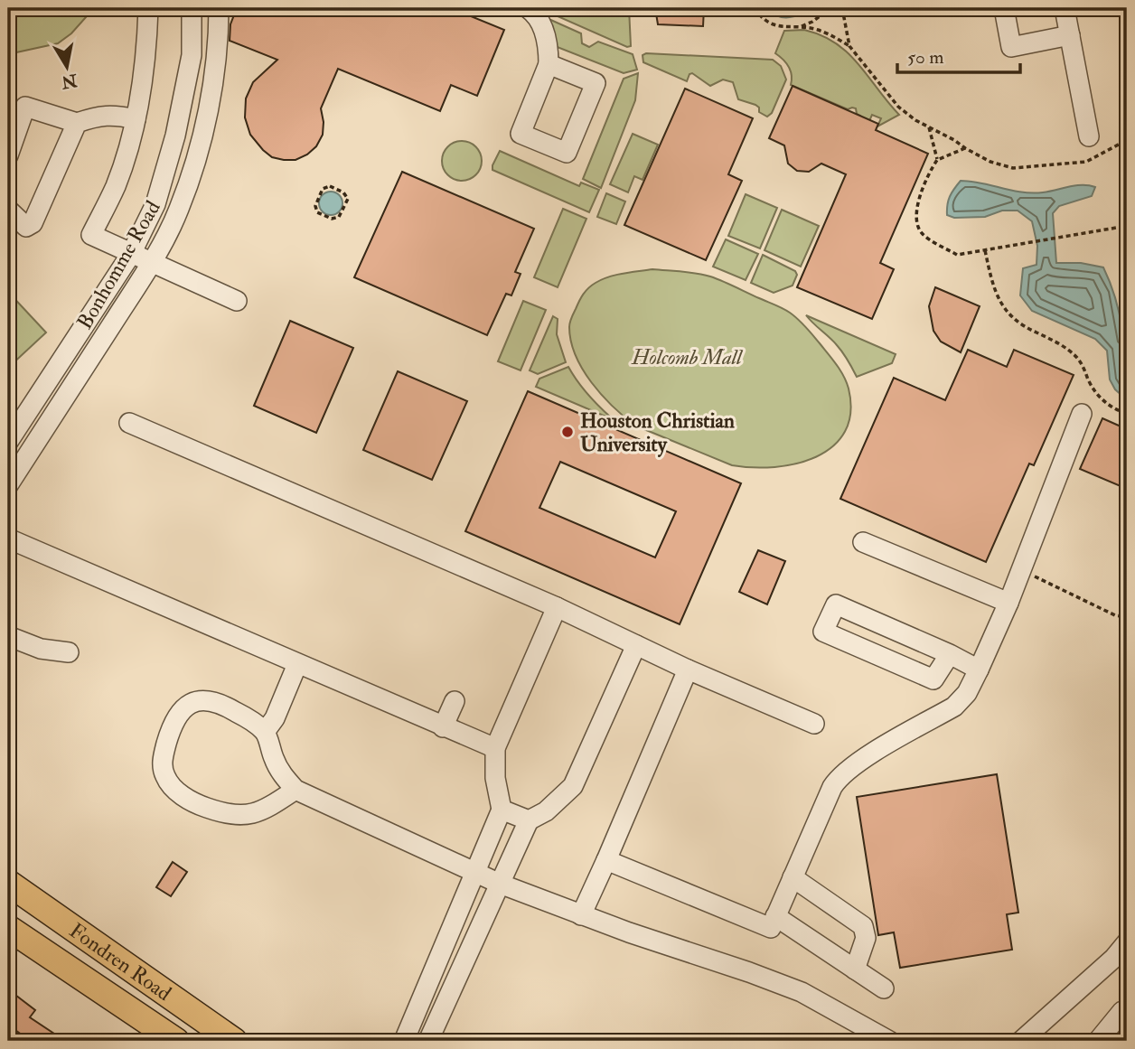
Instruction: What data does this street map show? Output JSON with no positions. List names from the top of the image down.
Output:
{
  "streets": {
    "main road": ["Fondren Road"],
    "lane": ["Bonhomme Road"]
  },
  "parks": ["Holcomb Mall"],
  "places": ["Houston Christian University"],
  "scale_bar": "50 m",
  "north": "bottom"
}
